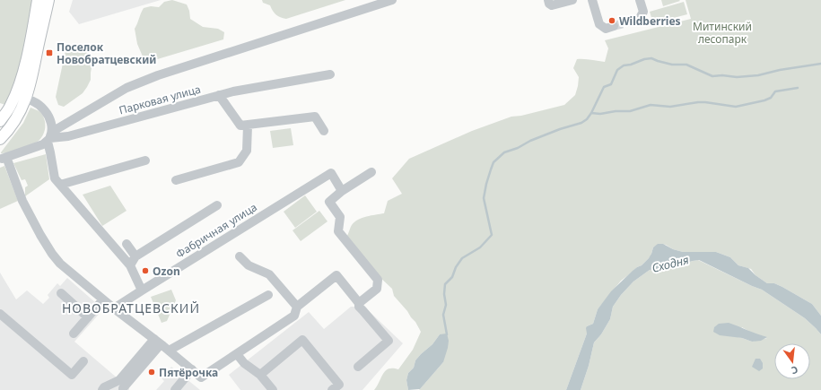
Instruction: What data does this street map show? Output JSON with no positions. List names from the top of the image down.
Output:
{
  "streets": {
    "street": ["Парковая улица", "Фабричная улица"]
  },
  "districts": ["НОВОБРАТЦЕВСКИЙ"],
  "water": ["Сходня"],
  "parks": ["Митинский лесопарк"],
  "places": {
    "other": ["Wildberries", "Ozon", "Пятёрочка"],
    "transit": ["Поселок Новобратцевский"]
  },
  "north": "bottom"
}
